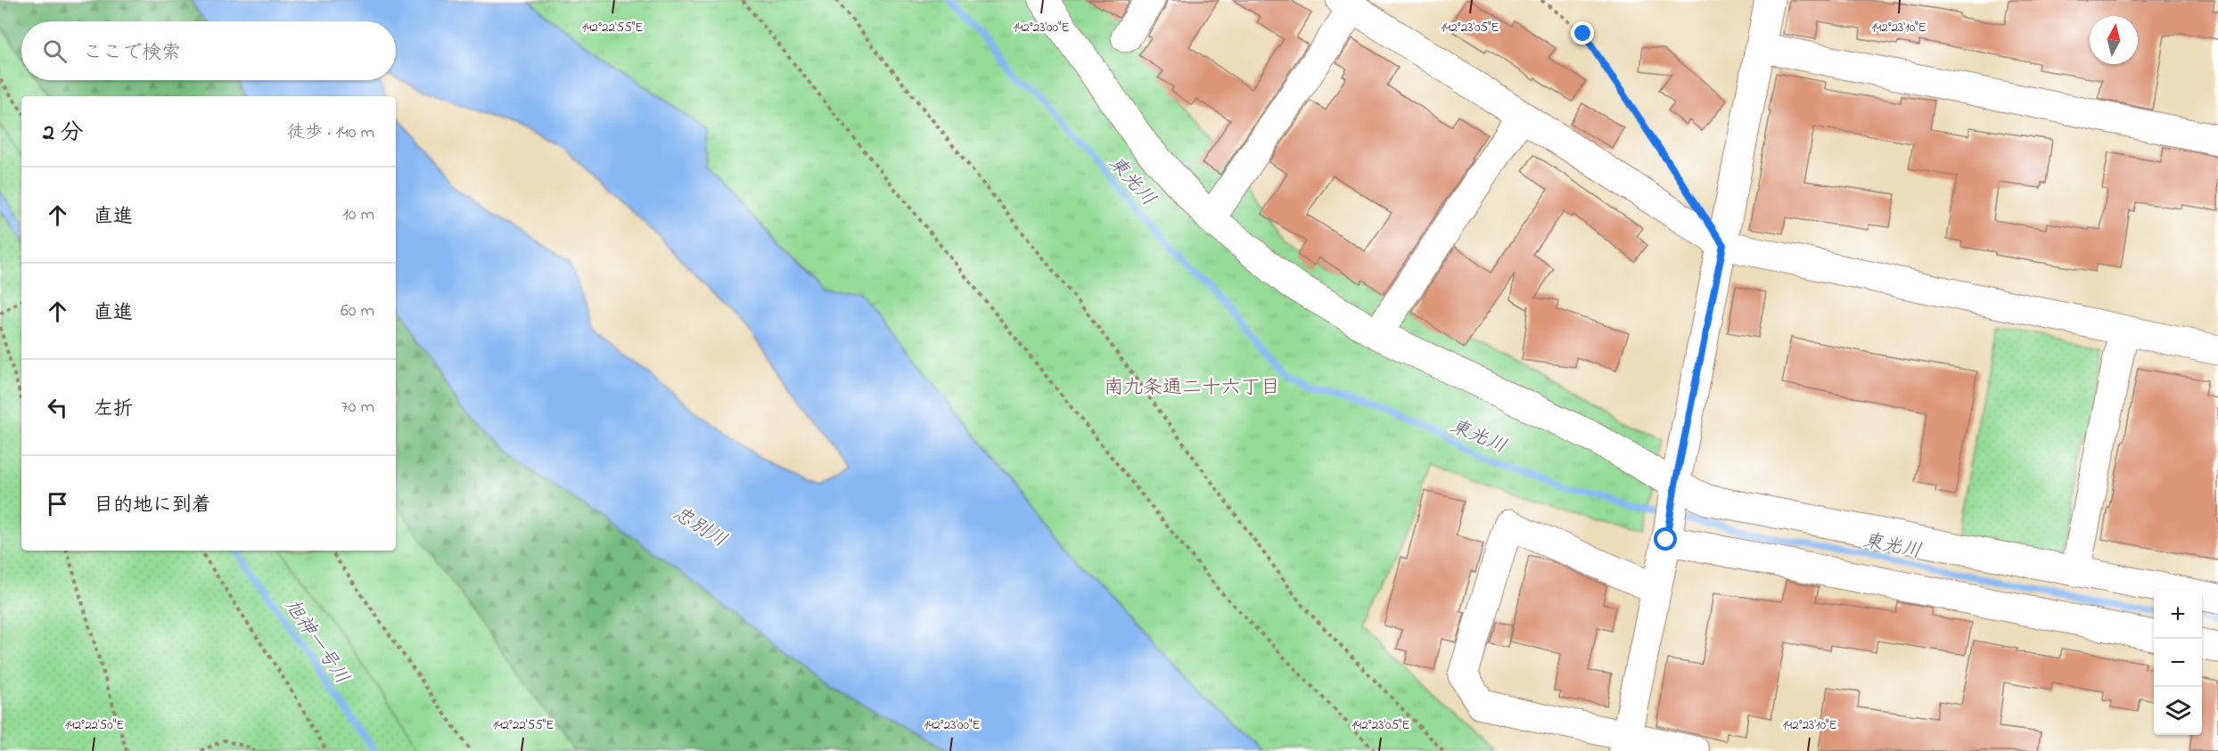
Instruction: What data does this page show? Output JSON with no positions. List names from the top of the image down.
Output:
{
  "districts": ["南九条通二十六丁目"],
  "water": ["東光川", "忠別川", "旭神一号川"],
  "north": "top",
  "page": {
    "search": "ここで検索",
    "heading": ["2 分", "徒歩 · 140 m"],
    "list": [
      ["直進", "10 m"],
      ["直進", "60 m"],
      ["左折", "70 m"],
      "目的地に到着"
    ],
    "map_buttons": ["+", "−"]
  },
  "coordinates": [
    "142°22'55\"E",
    "142°23'00\"E",
    "142°23'05\"E",
    "142°23'10\"E",
    "142°22'50\"E"
  ]
}
